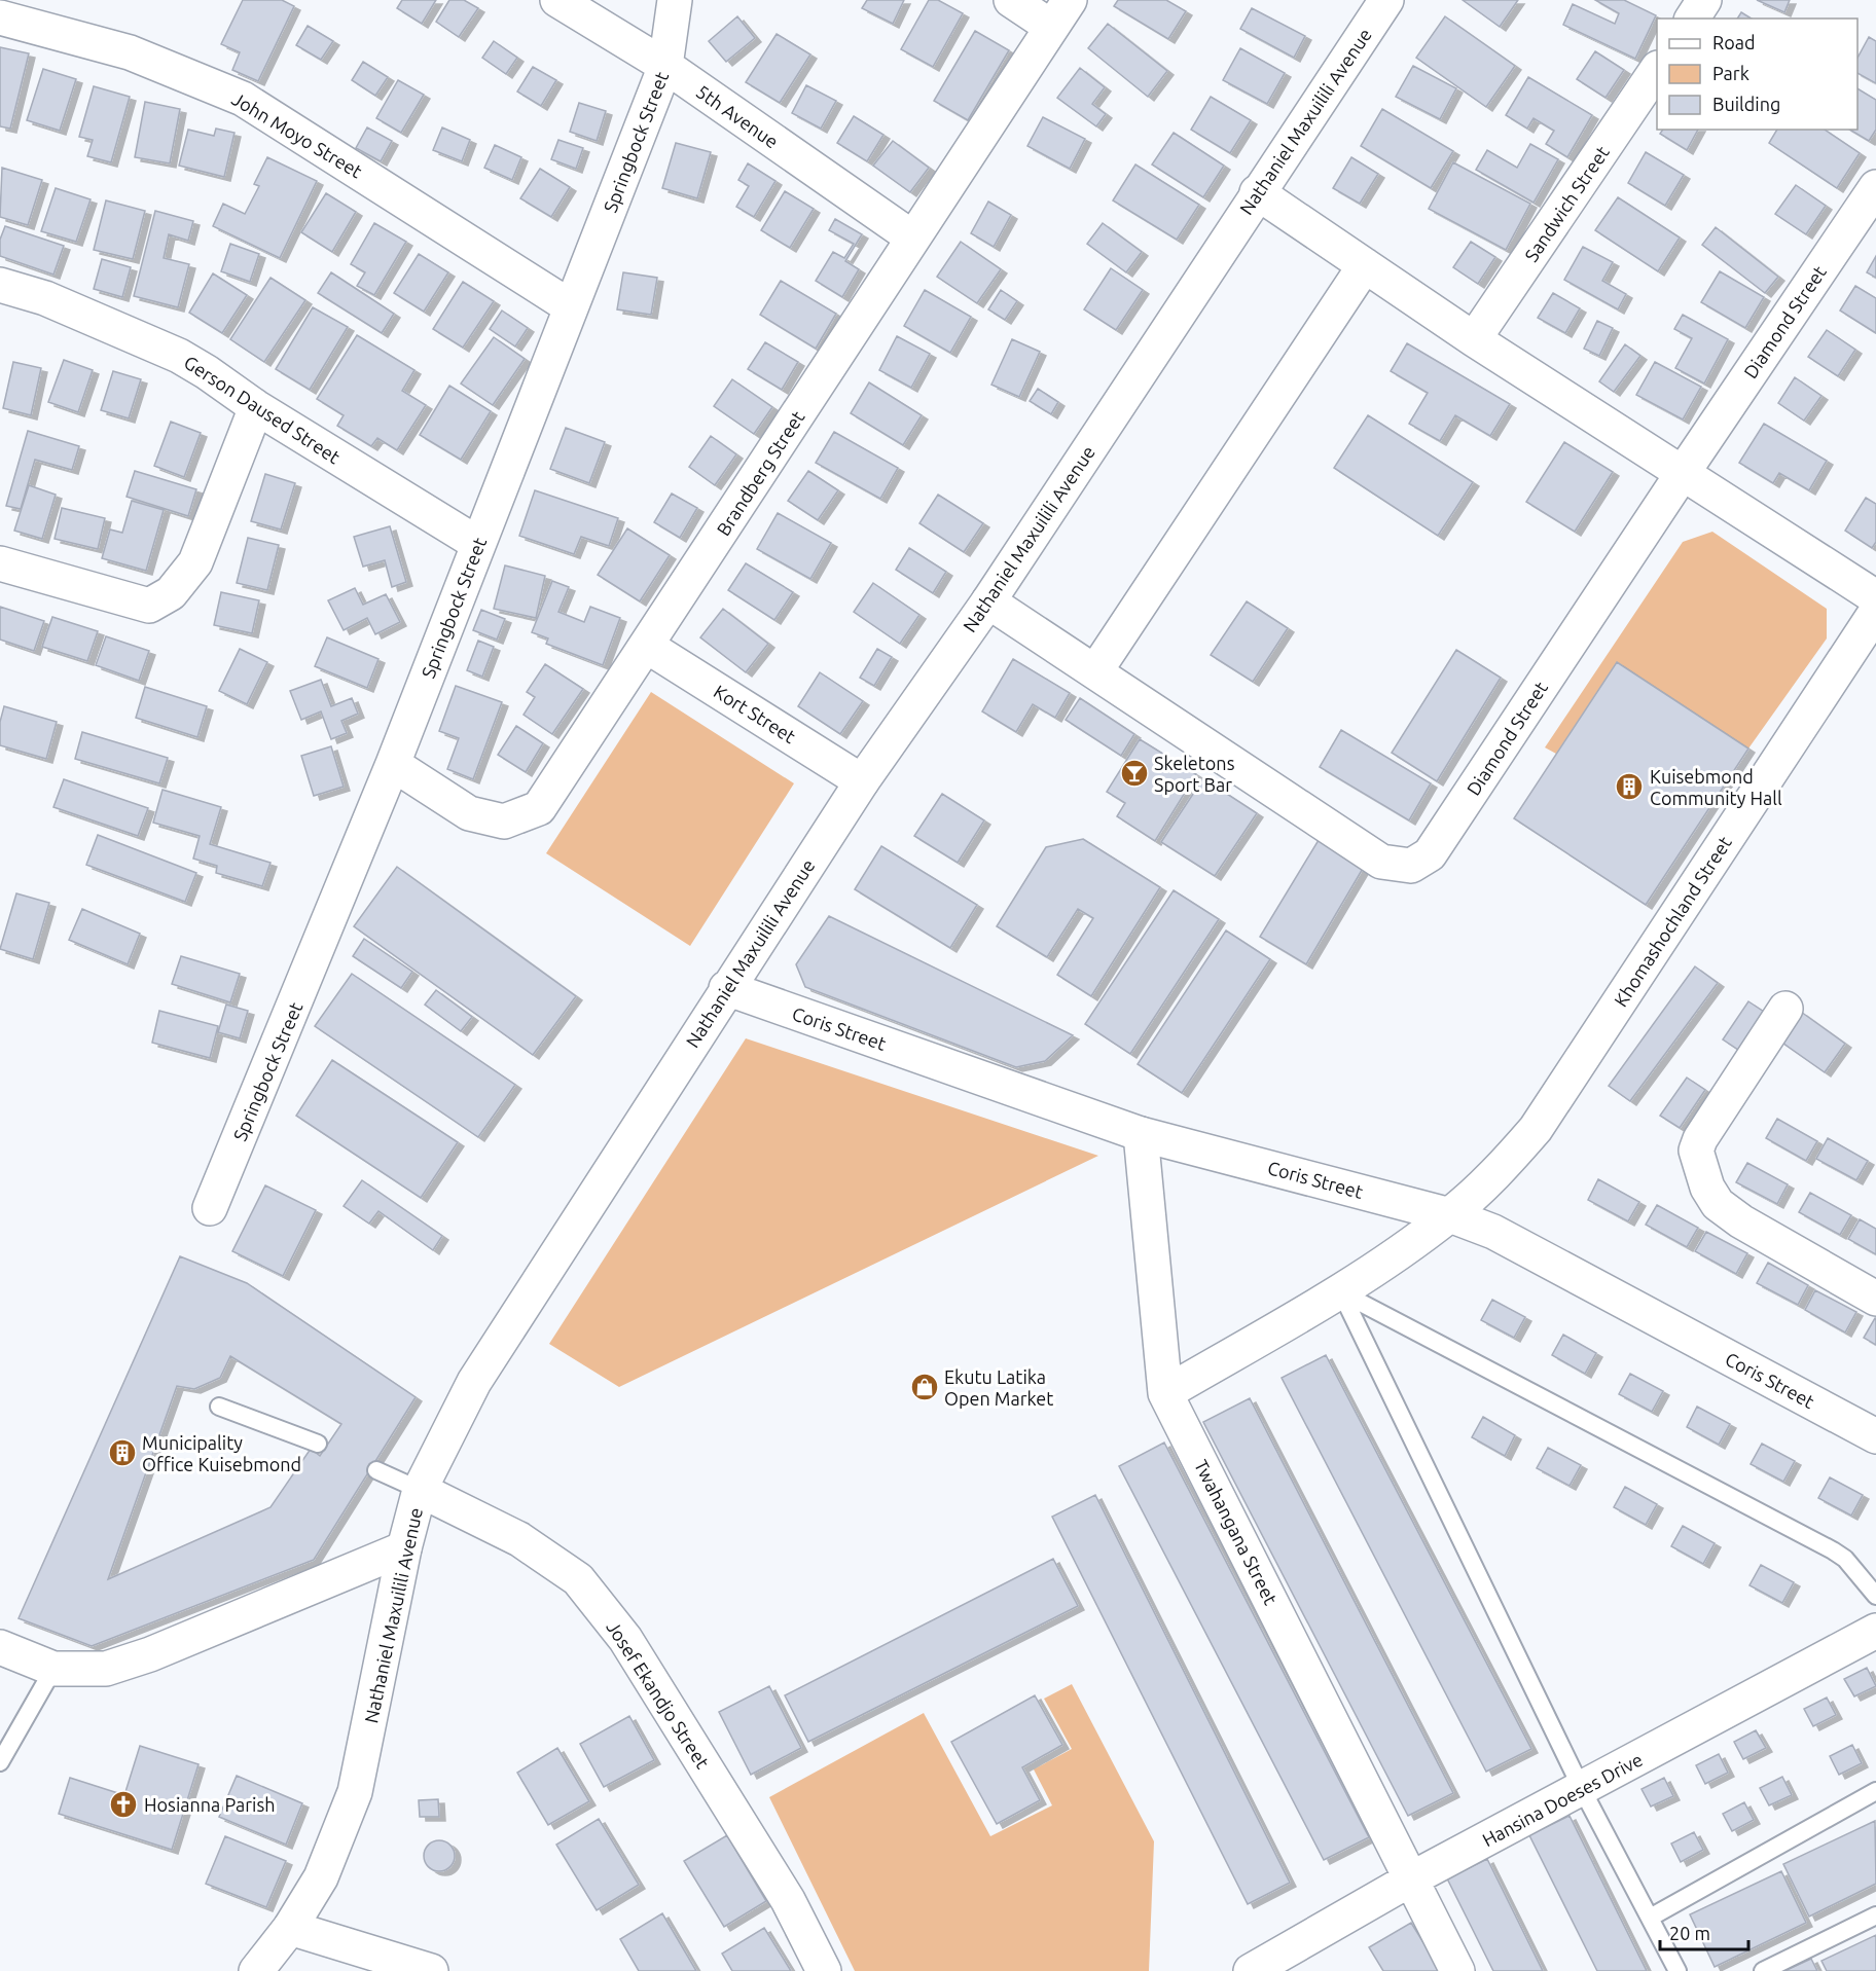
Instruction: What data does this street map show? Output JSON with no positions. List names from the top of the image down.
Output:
{
  "streets": {
    "street": [
      "5th Avenue",
      "Nathaniel Maxuilili Avenue",
      "John Moyo Street",
      "Springbock Street",
      "Sandwich Street",
      "Diamond Street",
      "Gerson Daused Street",
      "Brandberg Street",
      "Kort Street",
      "Khomashochland Street",
      "Coris Street",
      "Twahangana Street",
      "Josef Ekandjo Street",
      "Hansina Doeses Drive"
    ]
  },
  "crossings": [
    ["5th Avenue", "Springbock Street"],
    ["5th Avenue", "Brandberg Street"],
    ["Nathaniel Maxuilili Avenue", "Diamond Street"],
    ["Nathaniel Maxuilili Avenue", "Kort Street"],
    ["Nathaniel Maxuilili Avenue", "Coris Street"],
    ["Nathaniel Maxuilili Avenue", "Josef Ekandjo Street"],
    ["John Moyo Street", "Springbock Street"],
    ["Springbock Street", "Gerson Daused Street"],
    ["Springbock Street", "Brandberg Street"],
    ["Brandberg Street", "Kort Street"],
    ["Khomashochland Street", "Coris Street"],
    ["Twahangana Street", "Hansina Doeses Drive"]
  ],
  "places": {
    "bar": ["Skeletons Sport Bar"],
    "building": ["Kuisebmond Community Hall", "Municipality Office Kuisebmond"],
    "shop": ["Ekutu Latika Open Market"],
    "church": ["Hosianna Parish"]
  },
  "legend": ["Road", "Park", "Building"],
  "scale_bar": "20 m"
}
